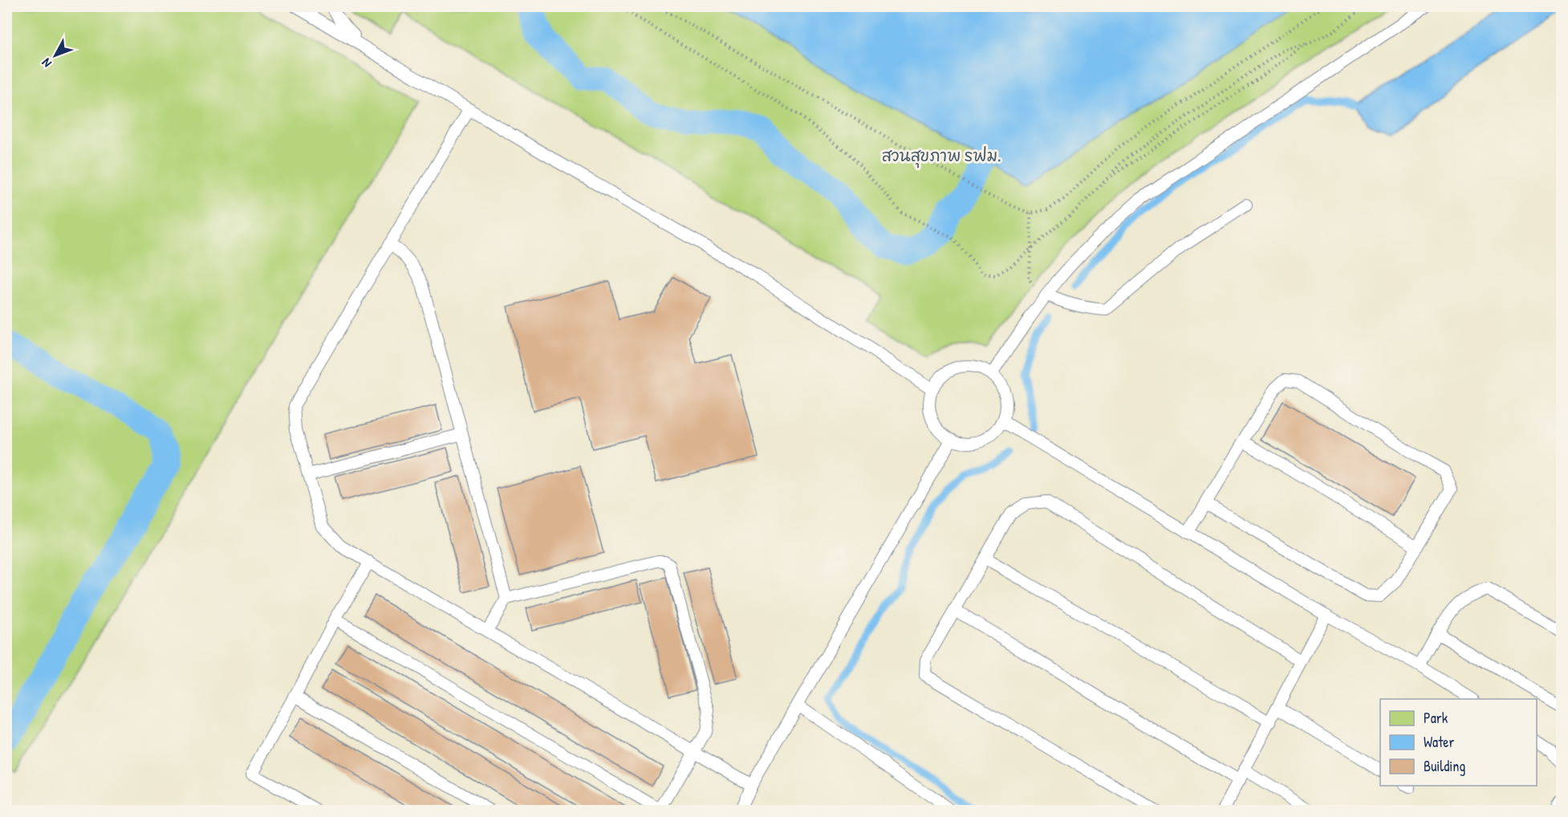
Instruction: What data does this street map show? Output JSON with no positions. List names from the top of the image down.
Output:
{
  "parks": ["สวนสุขภาพ รฟม."],
  "legend": ["Park", "Water", "Building"],
  "north": "bottom left"
}
